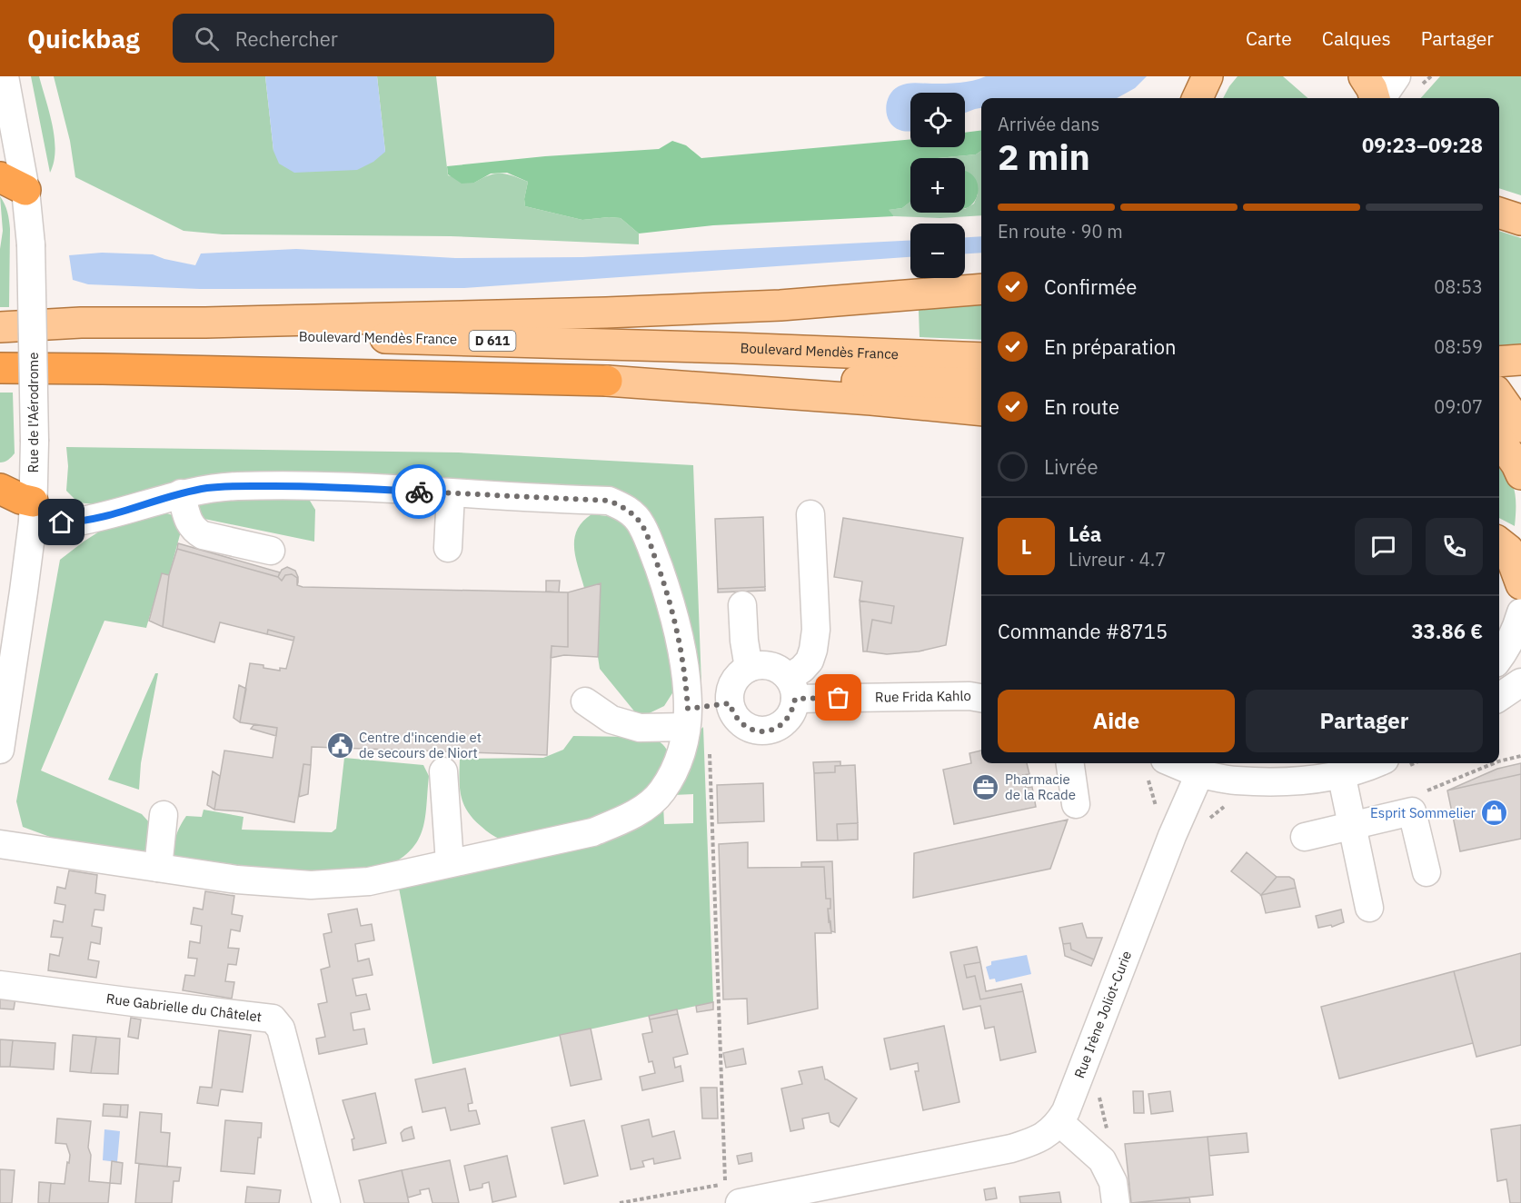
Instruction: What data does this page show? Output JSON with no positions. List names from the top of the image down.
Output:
{
  "streets": {
    "highway": ["Boulevard Mendès France"],
    "main road": ["D 611"],
    "street": [
      "Rue de l'Aérodrome",
      "Rue Frida Kahlo",
      "Rue Gabrielle du Châtelet",
      "Rue Irène Joliot-Curie"
    ]
  },
  "places": {
    "public building": ["Centre d'incendie et de secours de Niort"],
    "office": ["Pharmacie de la Rcade"],
    "shop": ["Esprit Sommelier"]
  },
  "page": {
    "header": "Quickbag",
    "search": "Rechercher",
    "nav": ["Carte", "Calques", "Partager"],
    "map_buttons": ["+", "−"],
    "heading": ["2 min", "Arrivée dans", "09:23–09:28"],
    "panel": [
      "Léa",
      "Livreur · 4.7",
      "Commande #8715",
      "33.86 €"
    ],
    "bar": "En route · 90 m",
    "list": [
      ["Confirmée", "08:53"],
      ["En préparation", "08:59"],
      ["En route", "09:07"],
      "Livrée"
    ],
    "round": "L",
    "buttons": ["Aide", "Partager"]
  }
}
